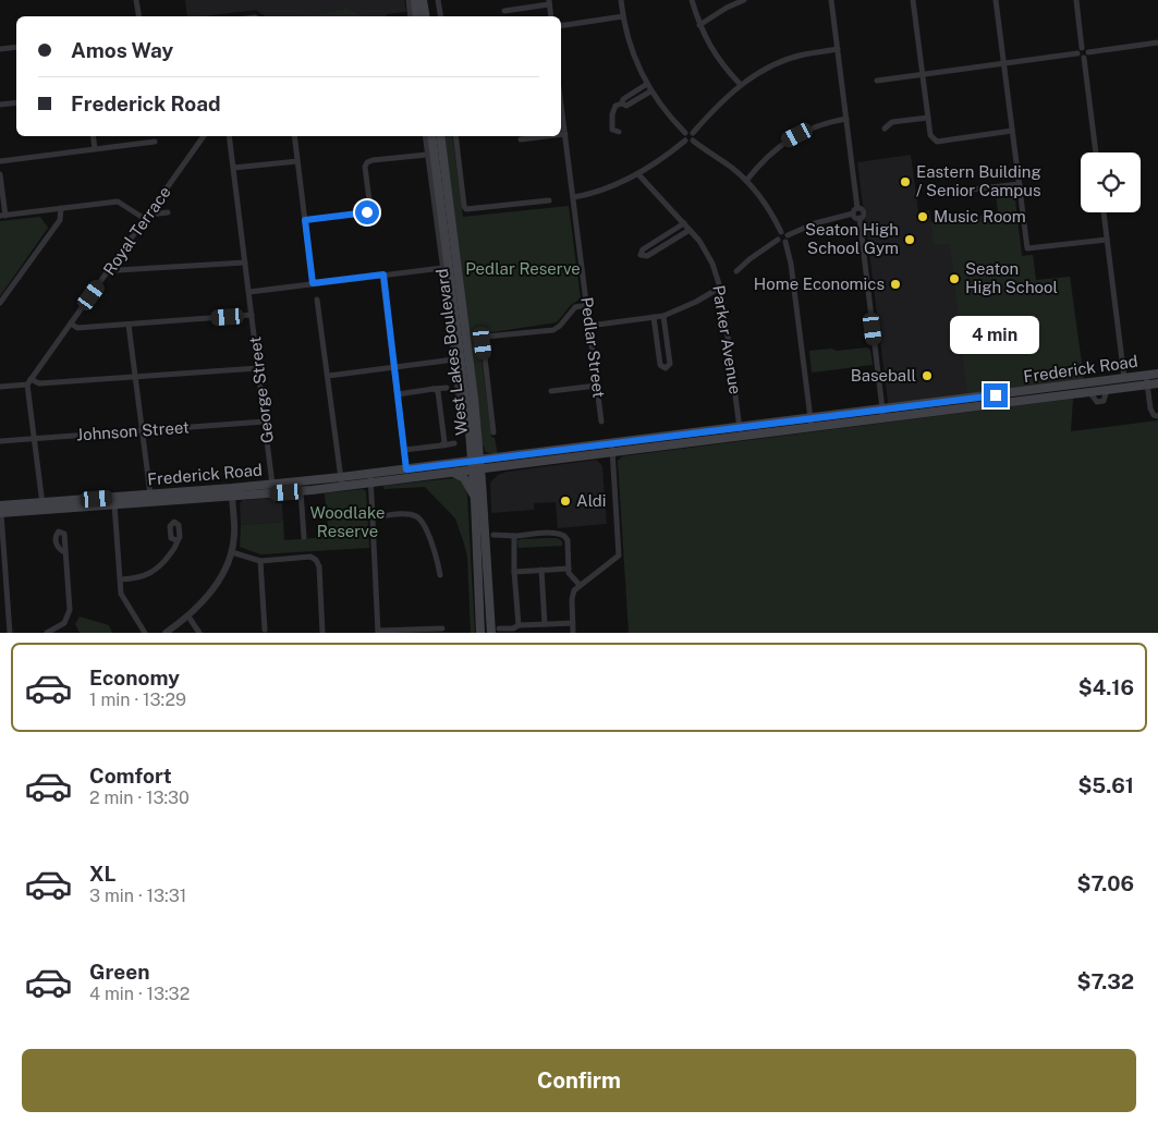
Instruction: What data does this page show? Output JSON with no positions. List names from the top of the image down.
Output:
{
  "streets": {
    "main road": ["West Lakes Boulevard", "Frederick Road"],
    "street": [
      "Royal Terrace",
      "Parker Avenue",
      "Pedlar Street",
      "George Street",
      "Johnson Street"
    ]
  },
  "crossings": [
    ["Parker Avenue", "Frederick Road"],
    ["West Lakes Boulevard", "Frederick Road"],
    ["Frederick Road", "George Street"],
    ["George Street", "Johnson Street"]
  ],
  "parks": ["Pedlar Reserve", "Woodlake Reserve"],
  "places": [
    "Eastern Building / Senior Campus",
    "Music Room",
    "Seaton High School Gym",
    "Seaton High School",
    "Home Economics",
    "Baseball",
    "Aldi"
  ],
  "page": {
    "banner": ["Amos Way", "Frederick Road"],
    "bubble": "4 min",
    "list": [
      {
        "name": "Economy",
        "note": "1 min · 13:29",
        "value": "$4.16"
      },
      {
        "name": "Comfort",
        "note": "2 min · 13:30",
        "value": "$5.61"
      },
      {
        "name": "XL",
        "note": "3 min · 13:31",
        "value": "$7.06"
      },
      {
        "name": "Green",
        "note": "4 min · 13:32",
        "value": "$7.32"
      }
    ],
    "buttons": "Confirm"
  }
}
